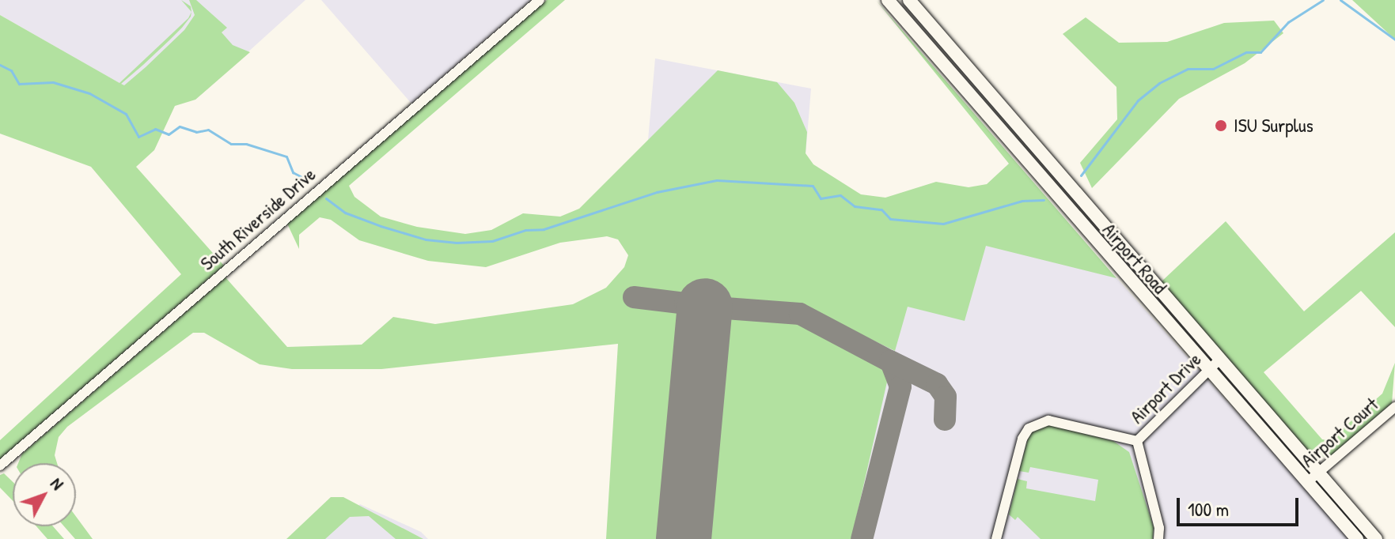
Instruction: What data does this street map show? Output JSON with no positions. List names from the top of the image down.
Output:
{
  "streets": {
    "main road": ["Airport Road"],
    "street": ["South Riverside Drive", "Airport Drive", "Airport Court"]
  },
  "crossings": [
    ["Airport Road", "Airport Drive"],
    ["Airport Road", "Airport Court"]
  ],
  "places": ["ISU Surplus"],
  "scale_bar": "100 m",
  "north": "top right"
}
